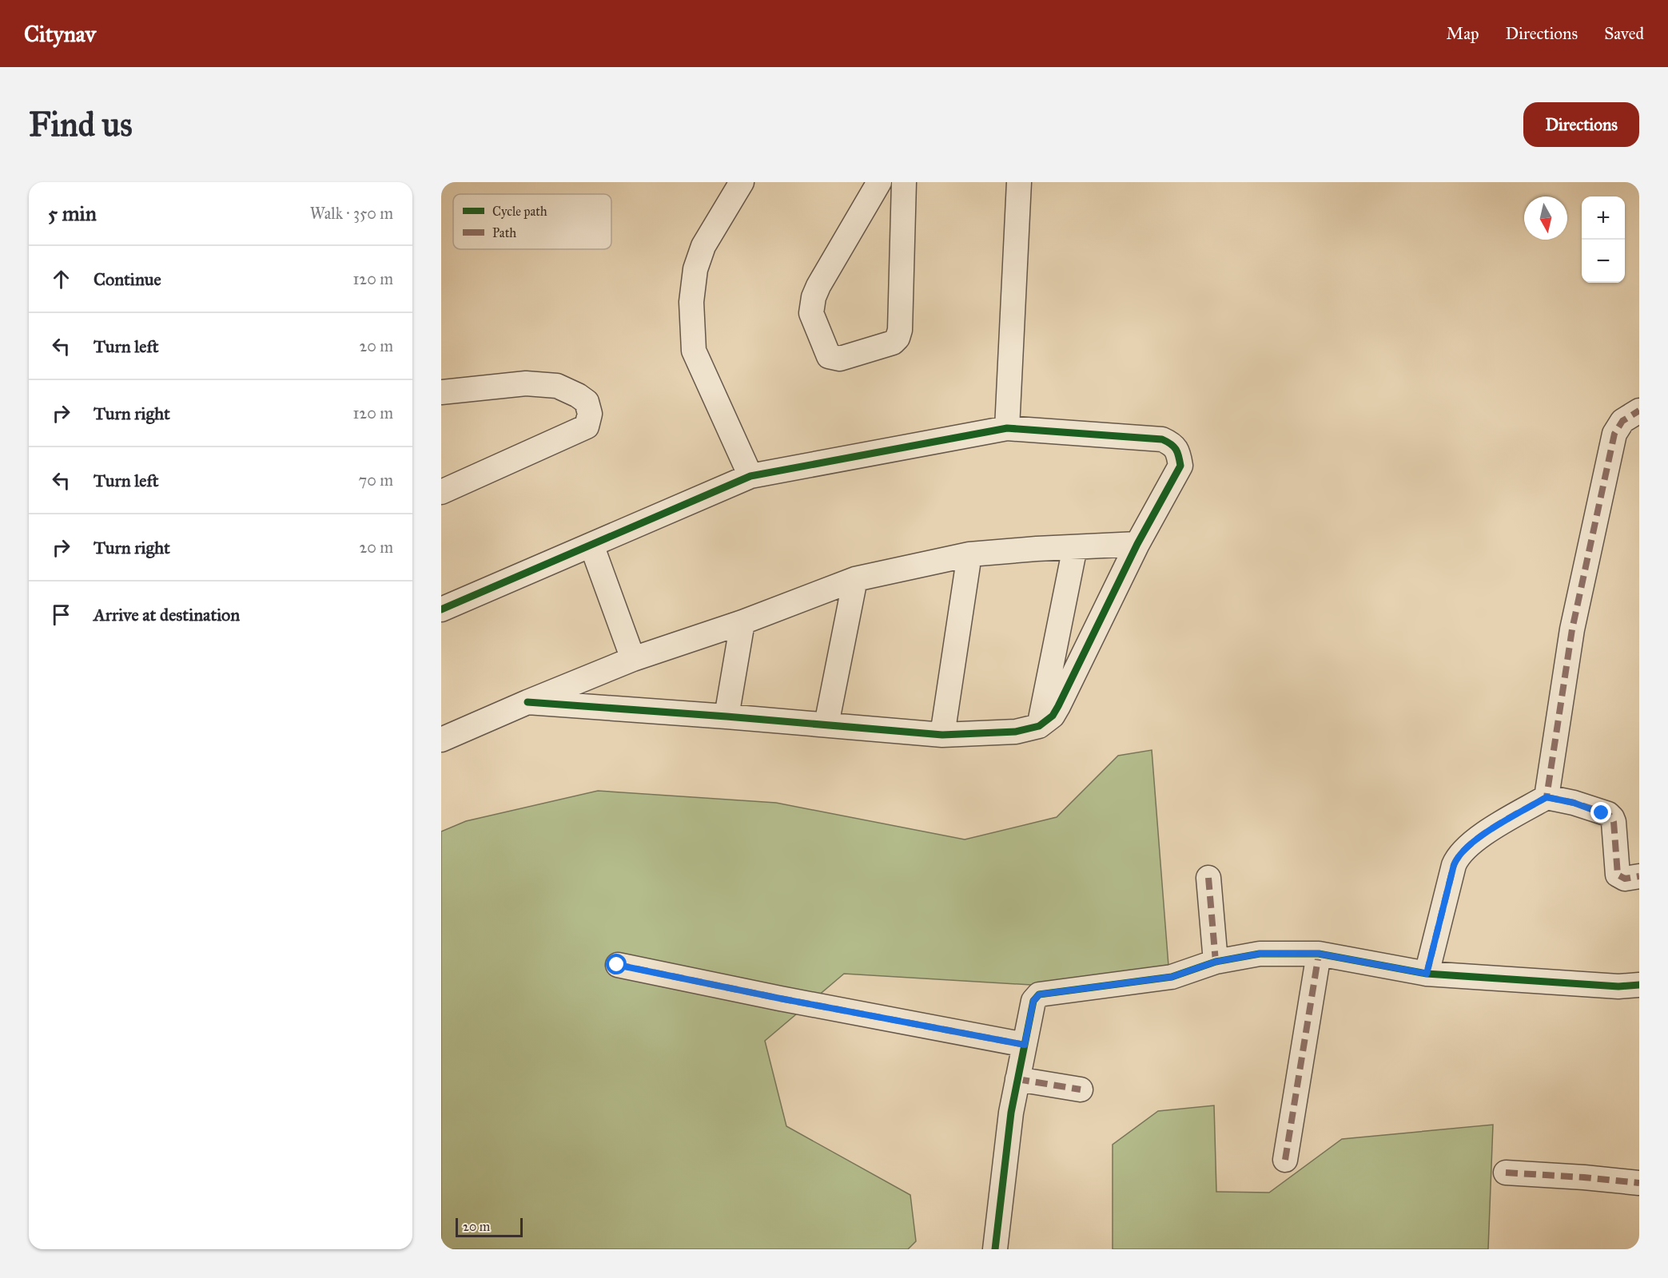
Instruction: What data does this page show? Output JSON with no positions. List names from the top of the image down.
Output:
{
  "legend": ["Cycle path", "Path"],
  "scale_bar": "20 m",
  "north": "bottom",
  "page": {
    "header": "Citynav",
    "nav": ["Map", "Directions", "Saved"],
    "buttons": "Directions",
    "title": "Find us",
    "heading": ["5 min", "Walk · 350 m"],
    "map_buttons": ["+", "−"],
    "list": [
      ["Continue", "120 m"],
      ["Turn left", "20 m"],
      ["Turn right", "120 m"],
      ["Turn left", "70 m"],
      ["Turn right", "20 m"],
      "Arrive at destination"
    ],
    "scale": "20 m"
  }
}
